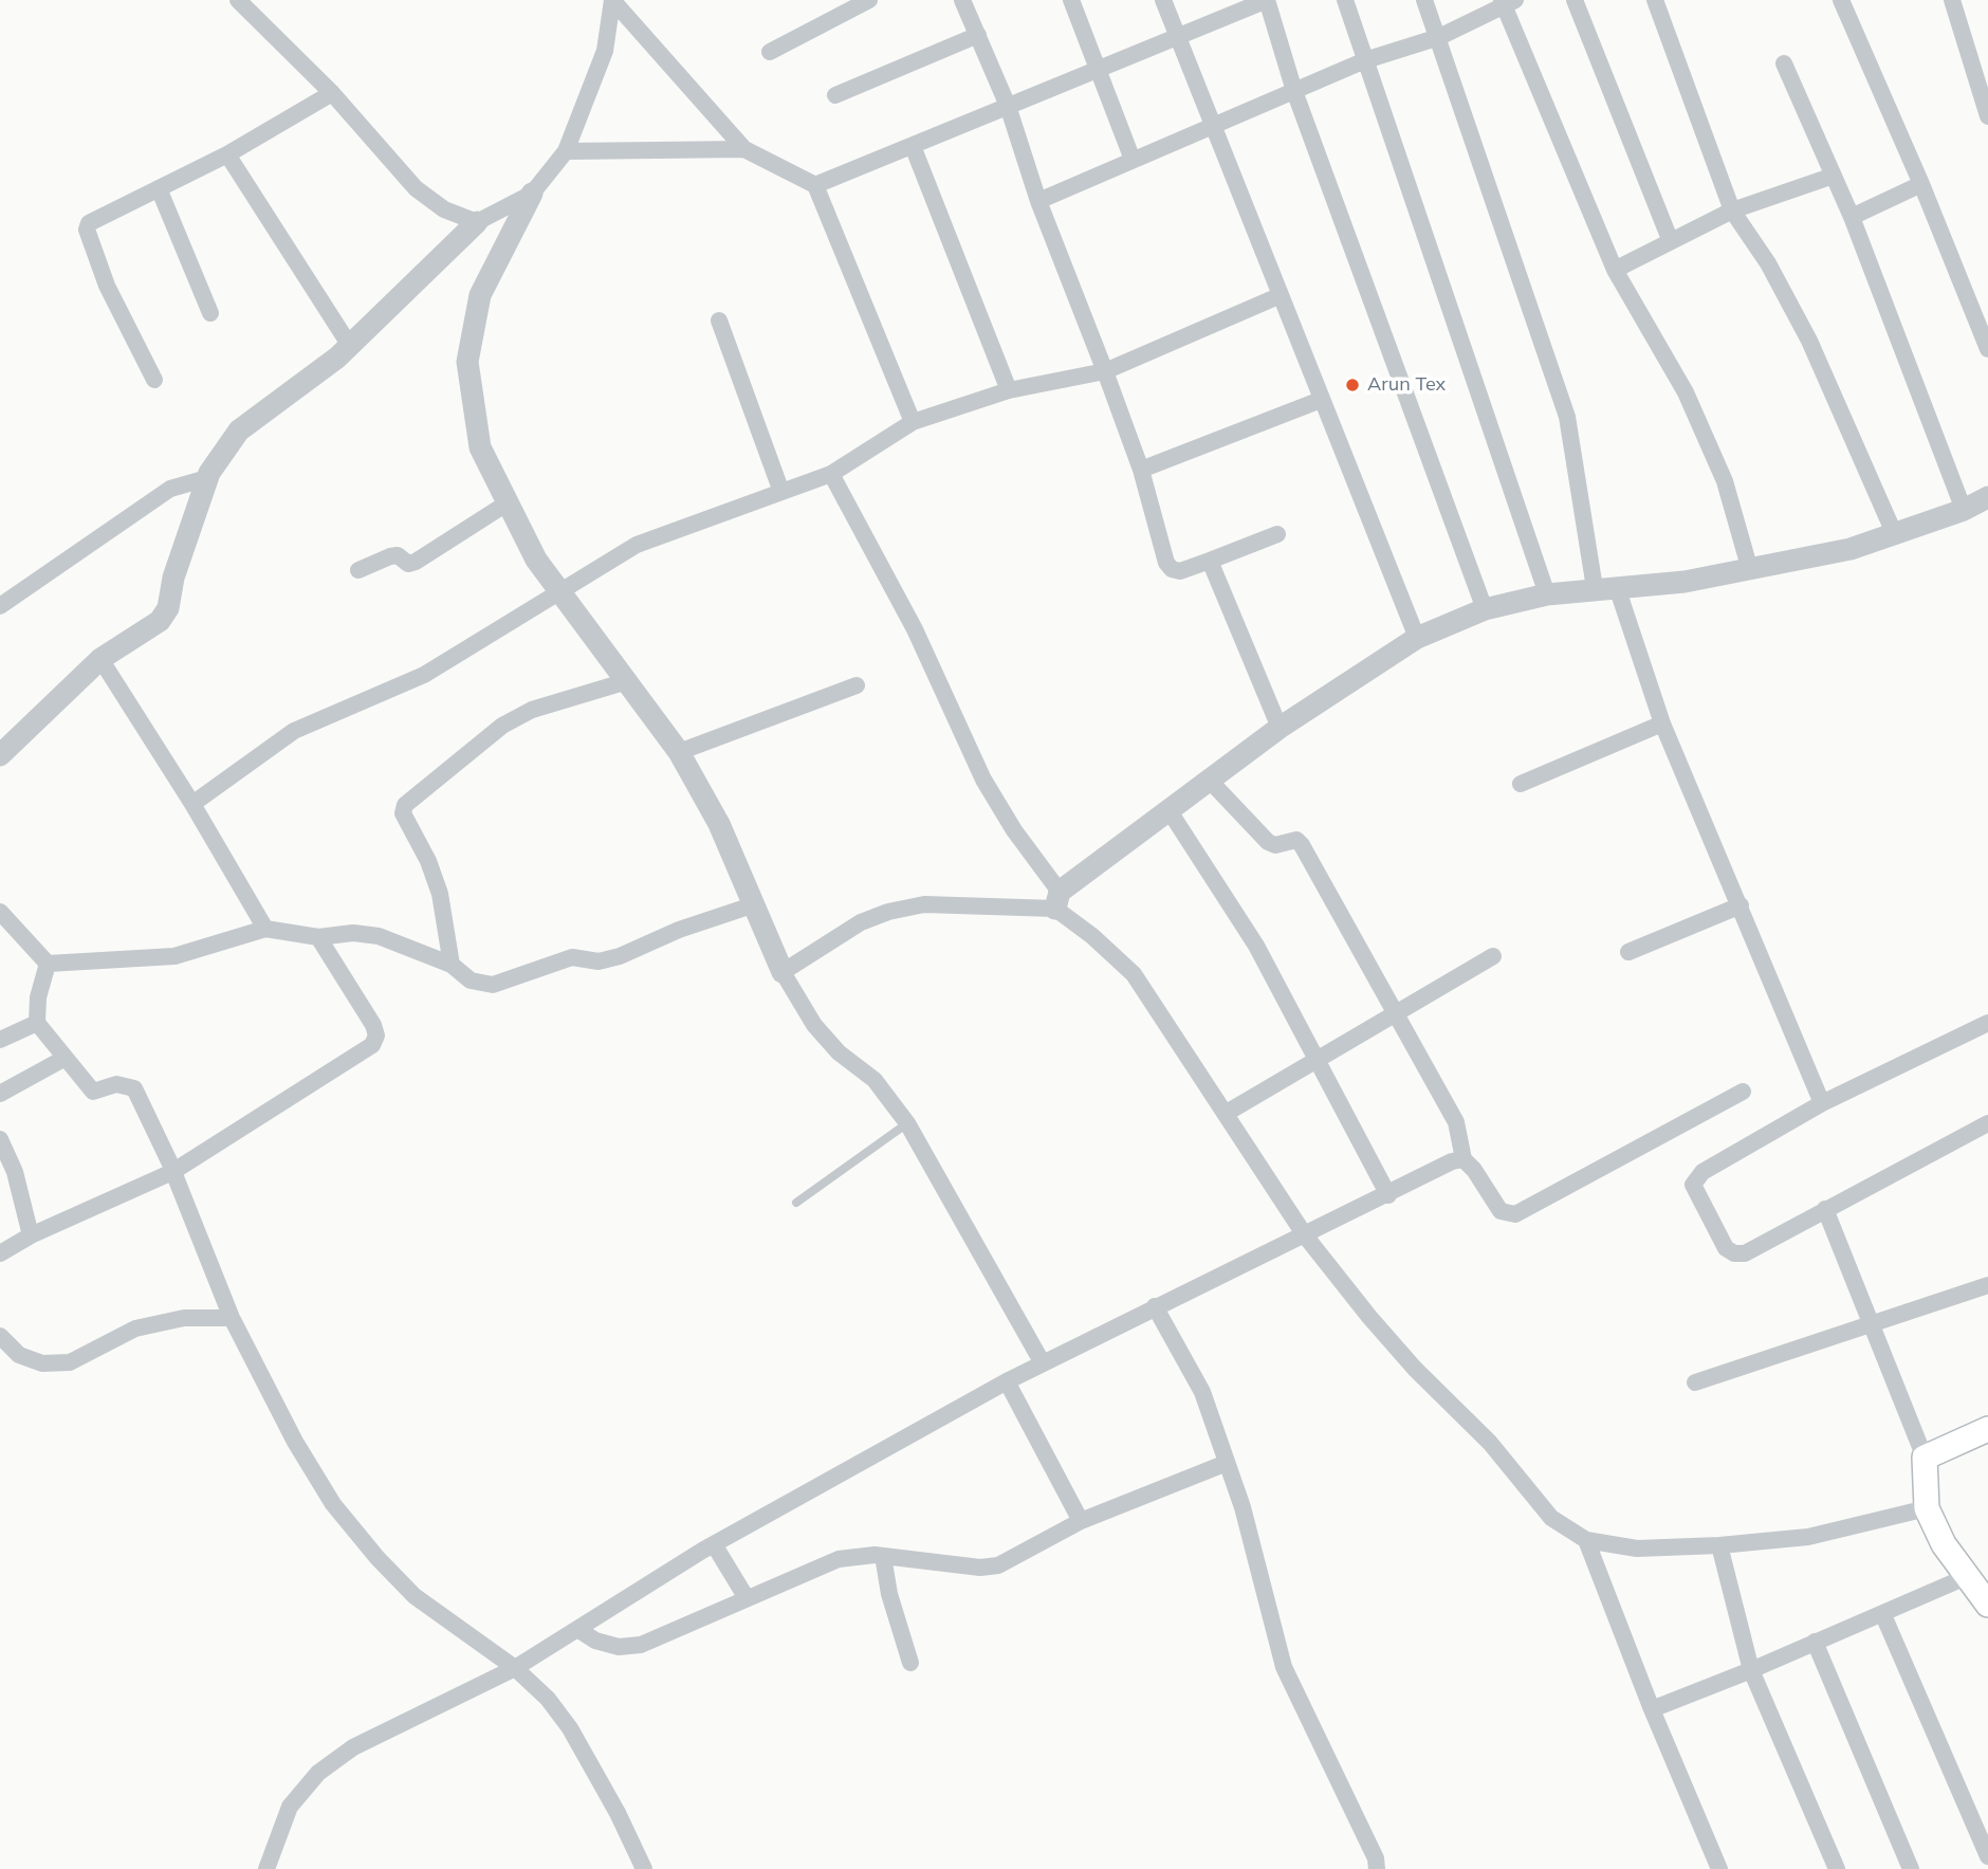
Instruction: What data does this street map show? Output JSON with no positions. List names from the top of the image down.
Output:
{
  "places": ["Arun Tex"]
}
